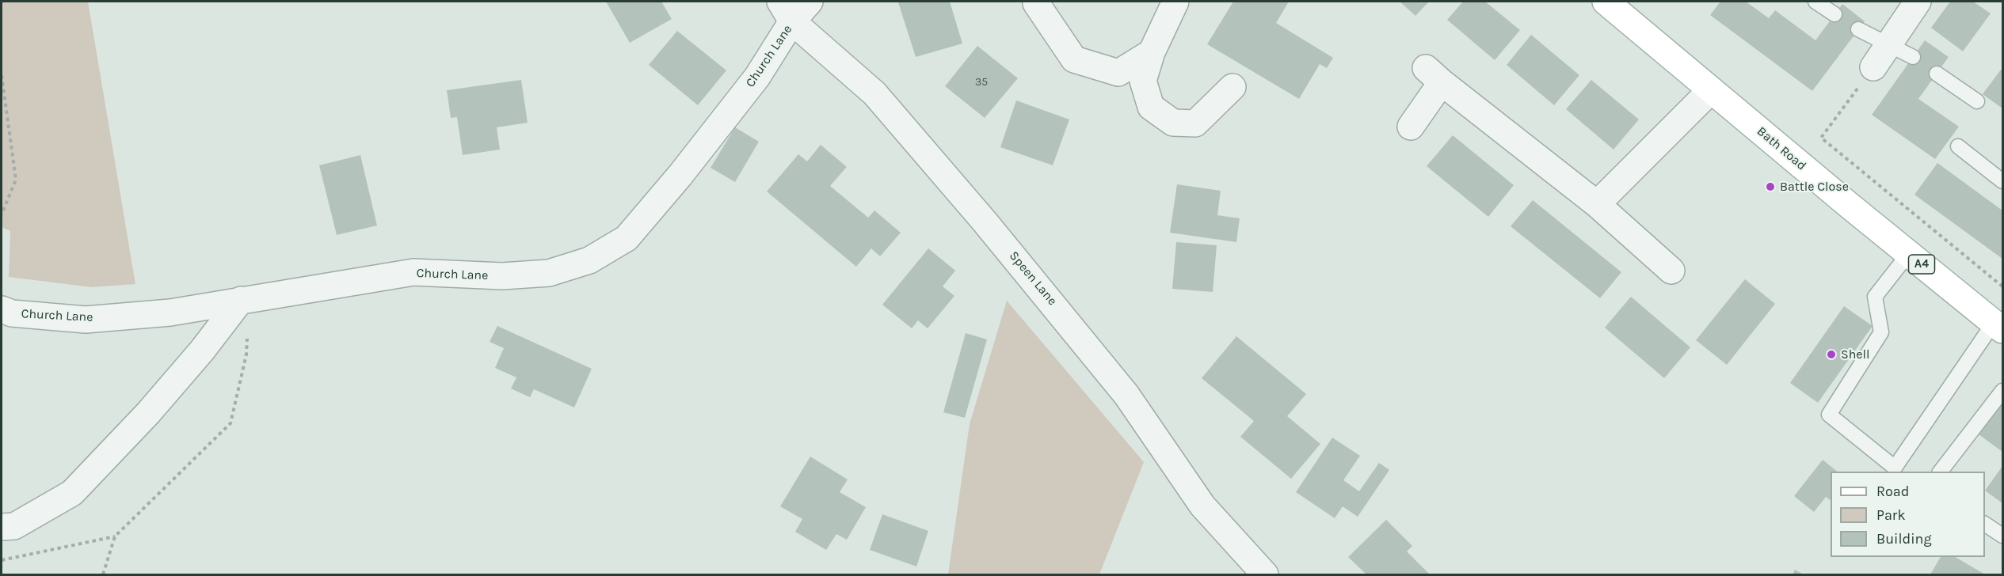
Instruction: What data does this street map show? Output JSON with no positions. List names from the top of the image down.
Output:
{
  "streets": {
    "main road": ["Bath Road", "A4"],
    "street": ["Church Lane", "Speen Lane"]
  },
  "crossings": [
    ["Church Lane", "Speen Lane"]
  ],
  "places": ["Battle Close", "Shell"],
  "house_numbers": ["35"],
  "legend": ["Road", "Park", "Building"]
}
